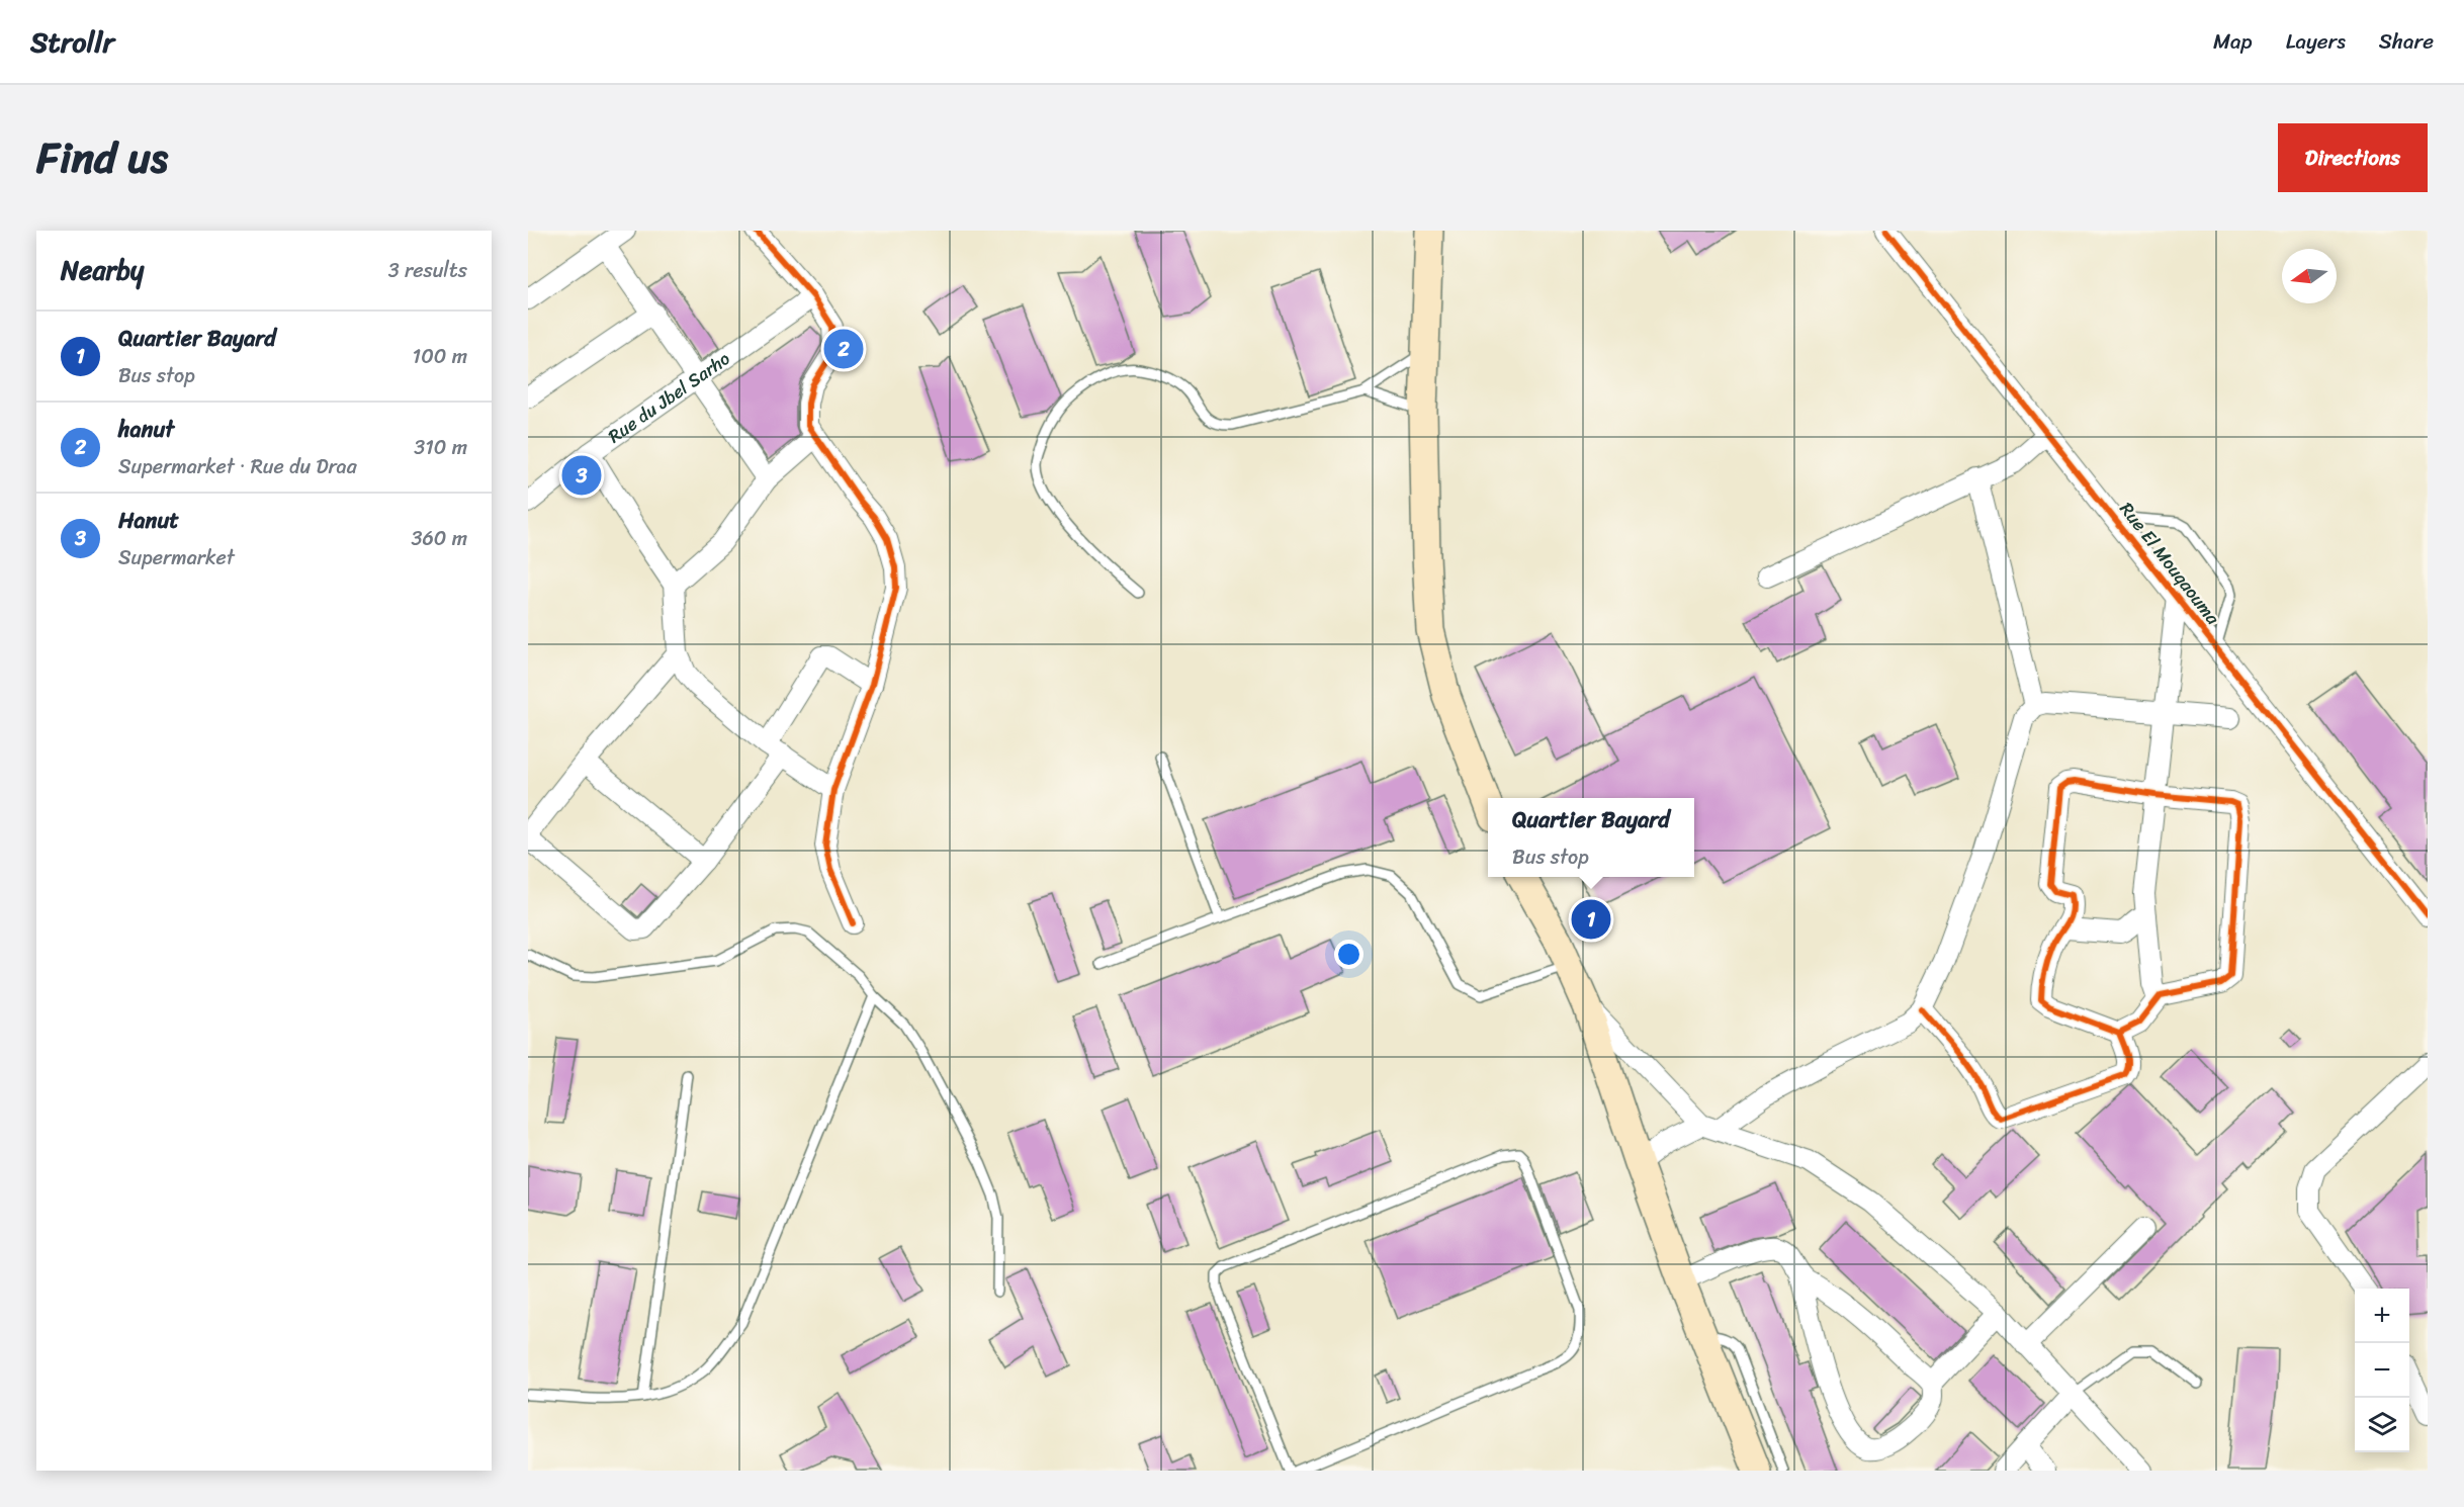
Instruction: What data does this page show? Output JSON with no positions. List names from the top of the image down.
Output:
{
  "streets": {
    "street": ["Rue du Jbel Sarho", "Rue El Mouqaouma"]
  },
  "north": "left",
  "page": {
    "header": "Strollr",
    "nav": ["Map", "Layers", "Share"],
    "title": "Find us",
    "buttons": "Directions",
    "heading": ["Nearby", "3 results"],
    "list": [
      {
        "mark": "1",
        "name": "Quartier Bayard",
        "note": "Bus stop",
        "value": "100 m"
      },
      {
        "mark": "2",
        "name": "hanut",
        "note": "Supermarket · Rue du Draa",
        "value": "310 m"
      },
      {
        "mark": "3",
        "name": "Hanut",
        "note": "Supermarket",
        "value": "360 m"
      }
    ],
    "pins": ["2", "3", "1"],
    "popup": ["Quartier Bayard", "Bus stop"],
    "map_buttons": ["+", "−"]
  }
}
